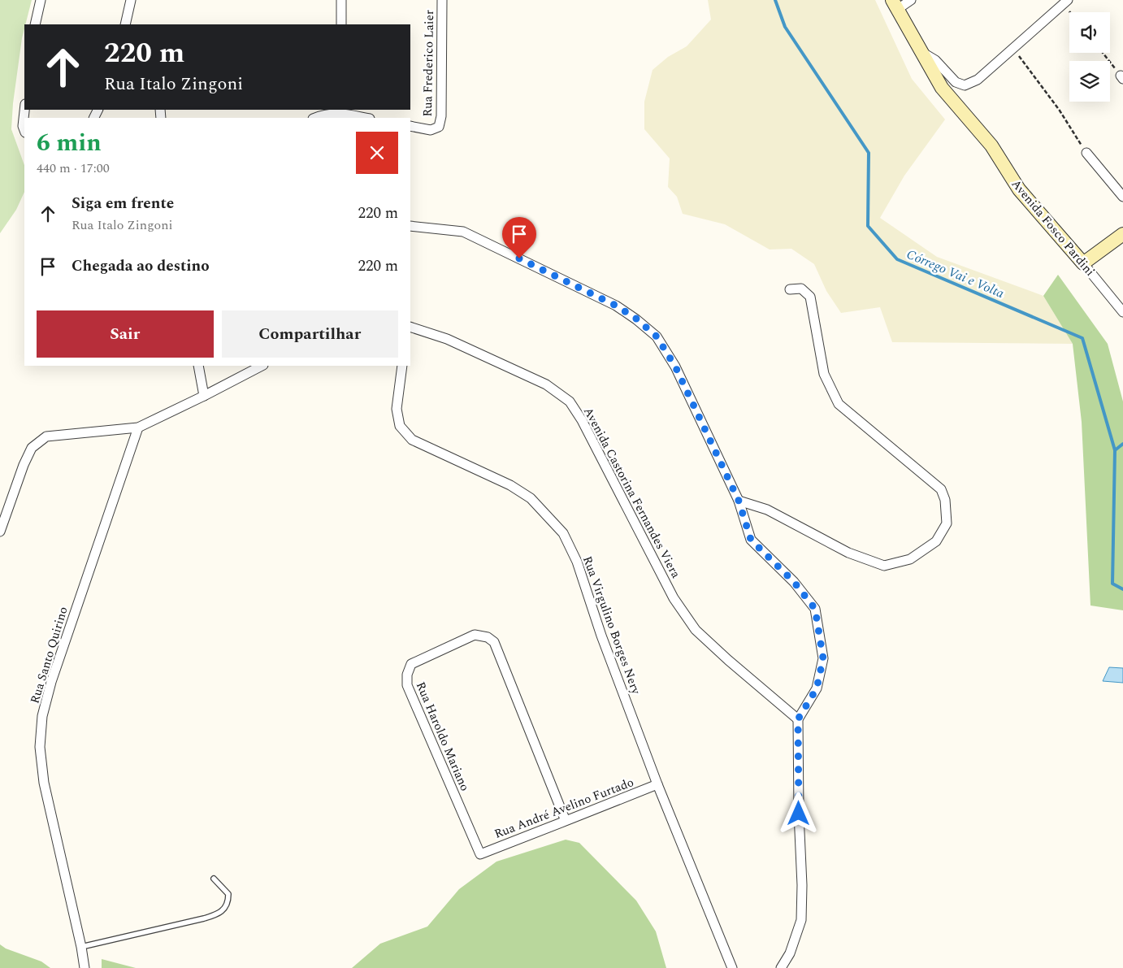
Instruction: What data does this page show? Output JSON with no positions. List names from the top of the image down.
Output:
{
  "streets": {
    "street": [
      "Rua Frederico Laier",
      "Avenida Fosco Pardini",
      "Avenida Castorina Fernandes Viera",
      "Rua Virgulino Borges Nery",
      "Rua Santo Quirino",
      "Rua Haroldo Mariano",
      "Rua André Avelino Furtado"
    ]
  },
  "crossings": [
    ["Rua Virgulino Borges Nery", "Rua André Avelino Furtado"],
    ["Rua Haroldo Mariano", "Rua André Avelino Furtado"]
  ],
  "water": ["Córrego Vai e Volta"],
  "page": {
    "turn": ["220 m", "Rua Italo Zingoni"],
    "heading": ["6 min", "440 m · 17:00"],
    "list": [
      {
        "name": "Siga em frente",
        "note": "Rua Italo Zingoni",
        "value": "220 m"
      },
      {
        "name": "Chegada ao destino",
        "value": "220 m"
      }
    ],
    "buttons": ["Sair", "Compartilhar"]
  }
}
